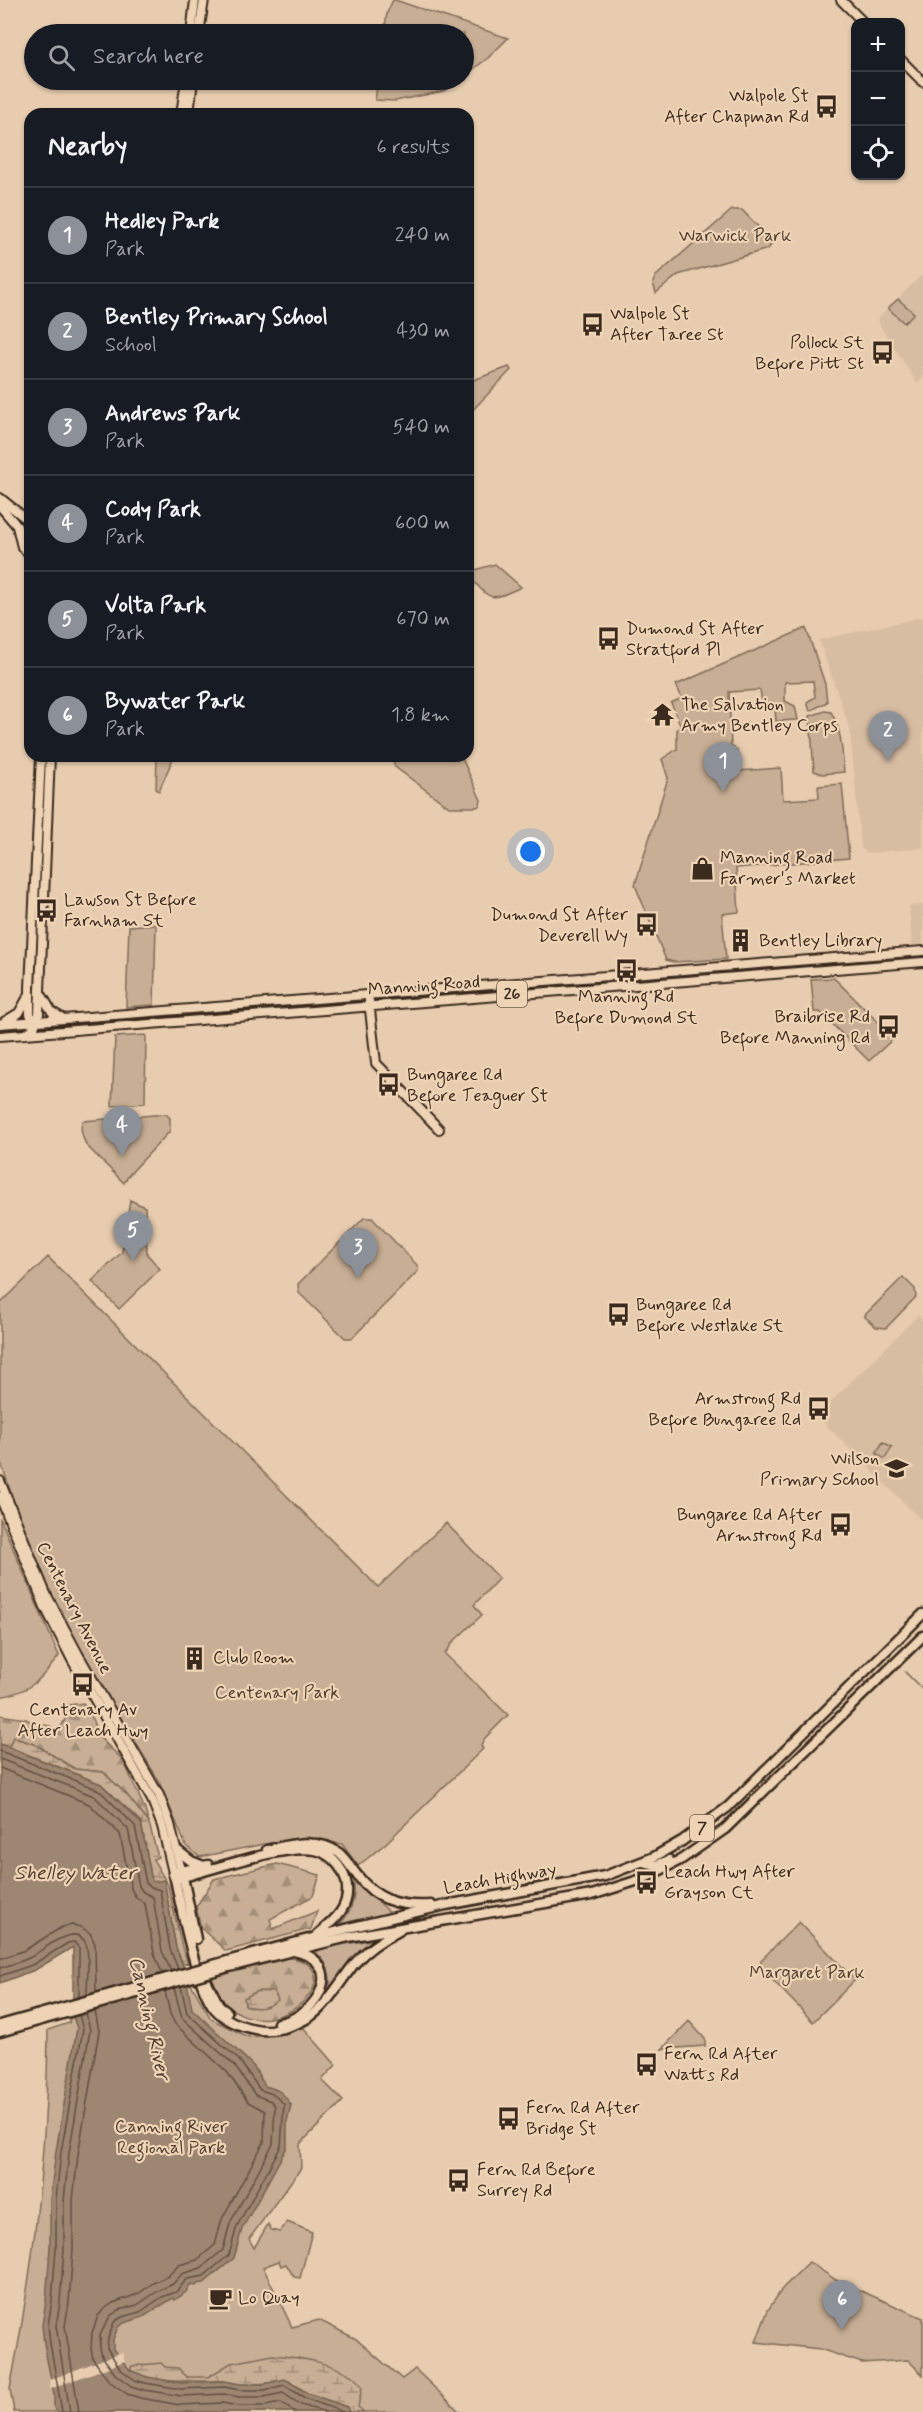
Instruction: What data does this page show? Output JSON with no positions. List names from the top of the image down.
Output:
{
  "streets": {
    "highway": ["7", "Leach Highway"],
    "main road": ["Manning Road", "26", "Centenary Avenue"]
  },
  "water": ["Shelley Water", "Canning River"],
  "parks": [
    "Warwick Park",
    "Centenary Park",
    "Margaret Park",
    "Canning River Regional Park"
  ],
  "places": {
    "bus stop": [
      "Walpole St After Chapman Rd",
      "Walpole St After Taree St",
      "Pollock St Before Pitt St",
      "Dumond St After Stratford Pl",
      "Lawson St Before Farnham St",
      "Dumond St After Deverell Wy",
      "Manning Rd Before Dumond St",
      "Braibrise Rd Before Manning Rd",
      "Bungaree Rd Before Teaguer St",
      "Bungaree Rd Before Westlake St",
      "Armstrong Rd Before Bungaree Rd",
      "Bungaree Rd After Armstrong Rd",
      "Centenary Av After Leach Hwy",
      "Leach Hwy After Grayson Ct",
      "Fern Rd After Watts Rd",
      "Fern Rd After Bridge St",
      "Fern Rd Before Surrey Rd"
    ],
    "temple": ["The Salvation Army Bentley Corps"],
    "shop": ["Manning Road Farmer's Market"],
    "building": ["Bentley Library", "Club Room"],
    "school or university": ["Wilson Primary School"],
    "cafe": ["Lo Quay"]
  },
  "page": {
    "map_buttons": ["+", "−"],
    "search": "Search here",
    "heading": ["Nearby", "6 results"],
    "list": [
      {
        "mark": "1",
        "name": "Hedley Park",
        "note": "Park",
        "value": "240 m"
      },
      {
        "mark": "2",
        "name": "Bentley Primary School",
        "note": "School",
        "value": "430 m"
      },
      {
        "mark": "3",
        "name": "Andrews Park",
        "note": "Park",
        "value": "540 m"
      },
      {
        "mark": "4",
        "name": "Cody Park",
        "note": "Park",
        "value": "600 m"
      },
      {
        "mark": "5",
        "name": "Volta Park",
        "note": "Park",
        "value": "670 m"
      },
      {
        "mark": "6",
        "name": "Bywater Park",
        "note": "Park",
        "value": "1.8 km"
      }
    ],
    "pins": [
      "2",
      "1",
      "4",
      "5",
      "3",
      "6"
    ]
  }
}
